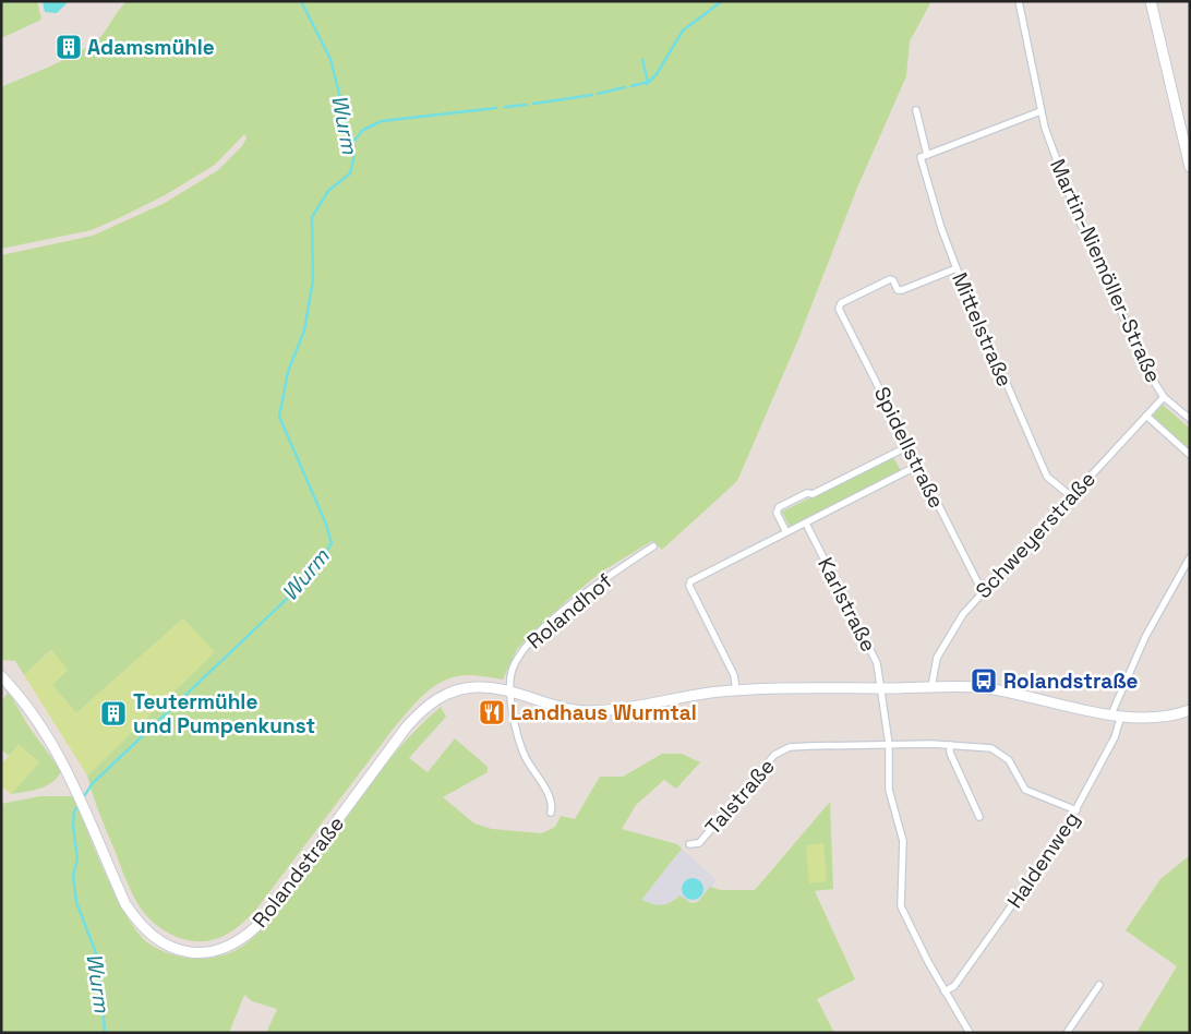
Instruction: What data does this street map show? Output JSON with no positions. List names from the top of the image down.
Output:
{
  "streets": {
    "main road": ["Rolandstraße"],
    "street": [
      "Martin-Niemöller-Straße",
      "Mittelstraße",
      "Spidellstraße",
      "Schweyerstraße",
      "Karlstraße",
      "Rolandhof",
      "Talstraße",
      "Haldenweg"
    ]
  },
  "crossings": [
    ["Martin-Niemöller-Straße", "Schweyerstraße"],
    ["Mittelstraße", "Spidellstraße"],
    ["Mittelstraße", "Schweyerstraße"],
    ["Spidellstraße", "Schweyerstraße"],
    ["Schweyerstraße", "Rolandstraße"],
    ["Karlstraße", "Talstraße"],
    ["Karlstraße", "Haldenweg"],
    ["Karlstraße", "Rolandstraße"],
    ["Rolandhof", "Rolandstraße"],
    ["Talstraße", "Haldenweg"],
    ["Haldenweg", "Rolandstraße"]
  ],
  "water": ["Wurm"],
  "places": {
    "building": ["Adamsmühle", "Teutermühle und Pumpenkunst"],
    "bus stop": ["Rolandstraße"],
    "restaurant": ["Landhaus Wurmtal"]
  }
}
